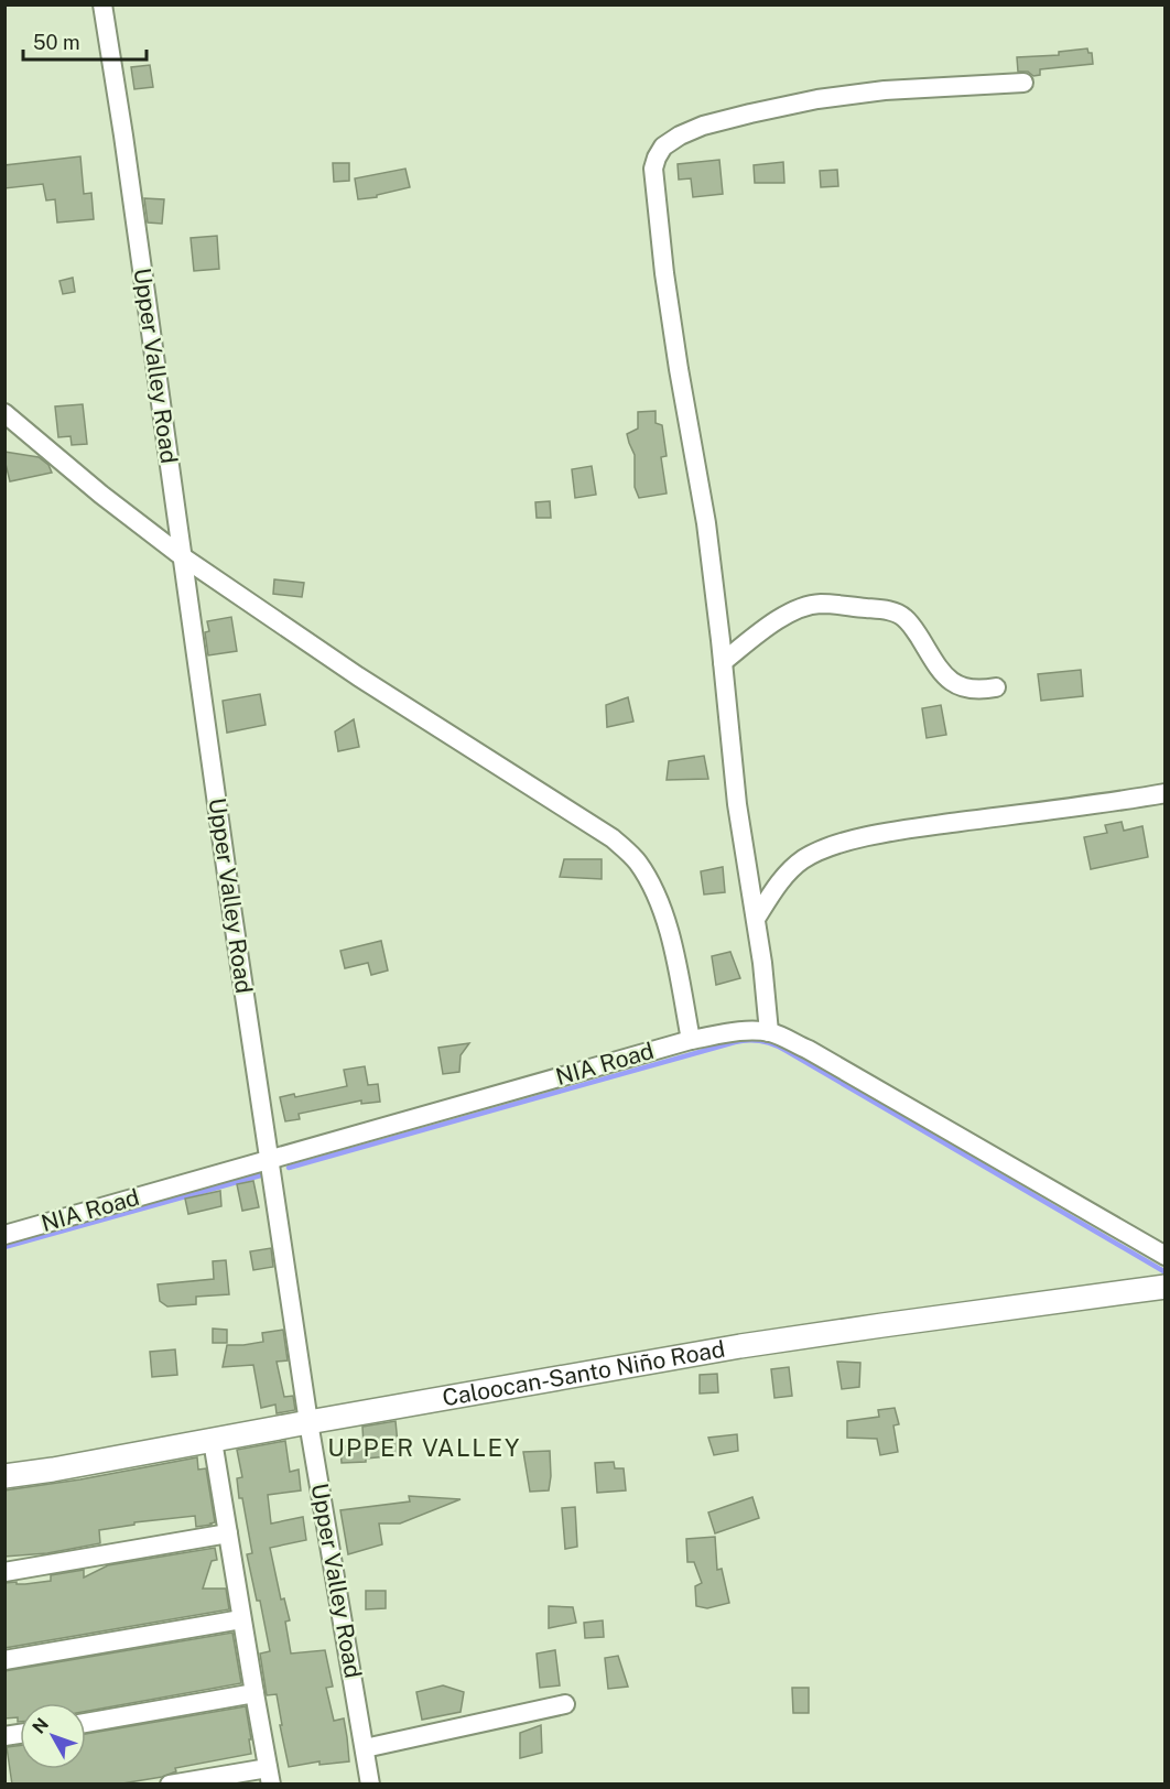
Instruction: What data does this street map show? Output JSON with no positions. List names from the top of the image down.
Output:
{
  "streets": {
    "street": ["Upper Valley Road", "NIA Road", "Caloocan-Santo Niño Road"]
  },
  "crossings": [
    ["Upper Valley Road", "NIA Road"],
    ["Upper Valley Road", "Caloocan-Santo Niño Road"]
  ],
  "districts": ["UPPER VALLEY"],
  "scale_bar": "50 m",
  "north": "top left"
}
